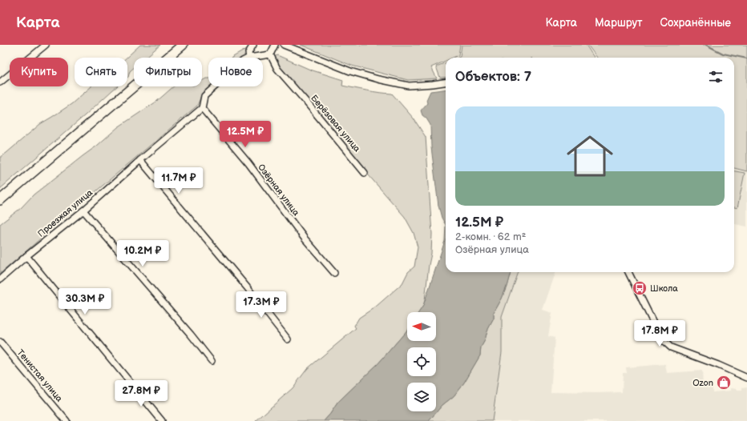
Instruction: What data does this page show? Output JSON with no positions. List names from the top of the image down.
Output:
{
  "streets": {
    "street": [
      "Берёзовая улица",
      "Озёрная улица",
      "Проезжая улица",
      "Тенистая улица"
    ]
  },
  "crossings": [
    ["Озёрная улица", "Проезжая улица"]
  ],
  "places": {
    "bus stop": ["Школа"],
    "shop": ["Ozon"]
  },
  "north": "left",
  "page": {
    "header": "Карта",
    "nav": ["Карта", "Маршрут", "Сохранённые"],
    "chip": [
      "Купить",
      "Снять",
      "Фильтры",
      "Новое"
    ],
    "heading": "Объектов: 7",
    "list": [
      {
        "name": "12.5M ₽",
        "note": "2-комн. · 62 m² · Озёрная улица"
      }
    ],
    "price": [
      "12.5M ₽",
      "11.7M ₽",
      "10.2M ₽",
      "30.3M ₽",
      "17.3M ₽",
      "17.8M ₽",
      "27.8M ₽"
    ]
  }
}
